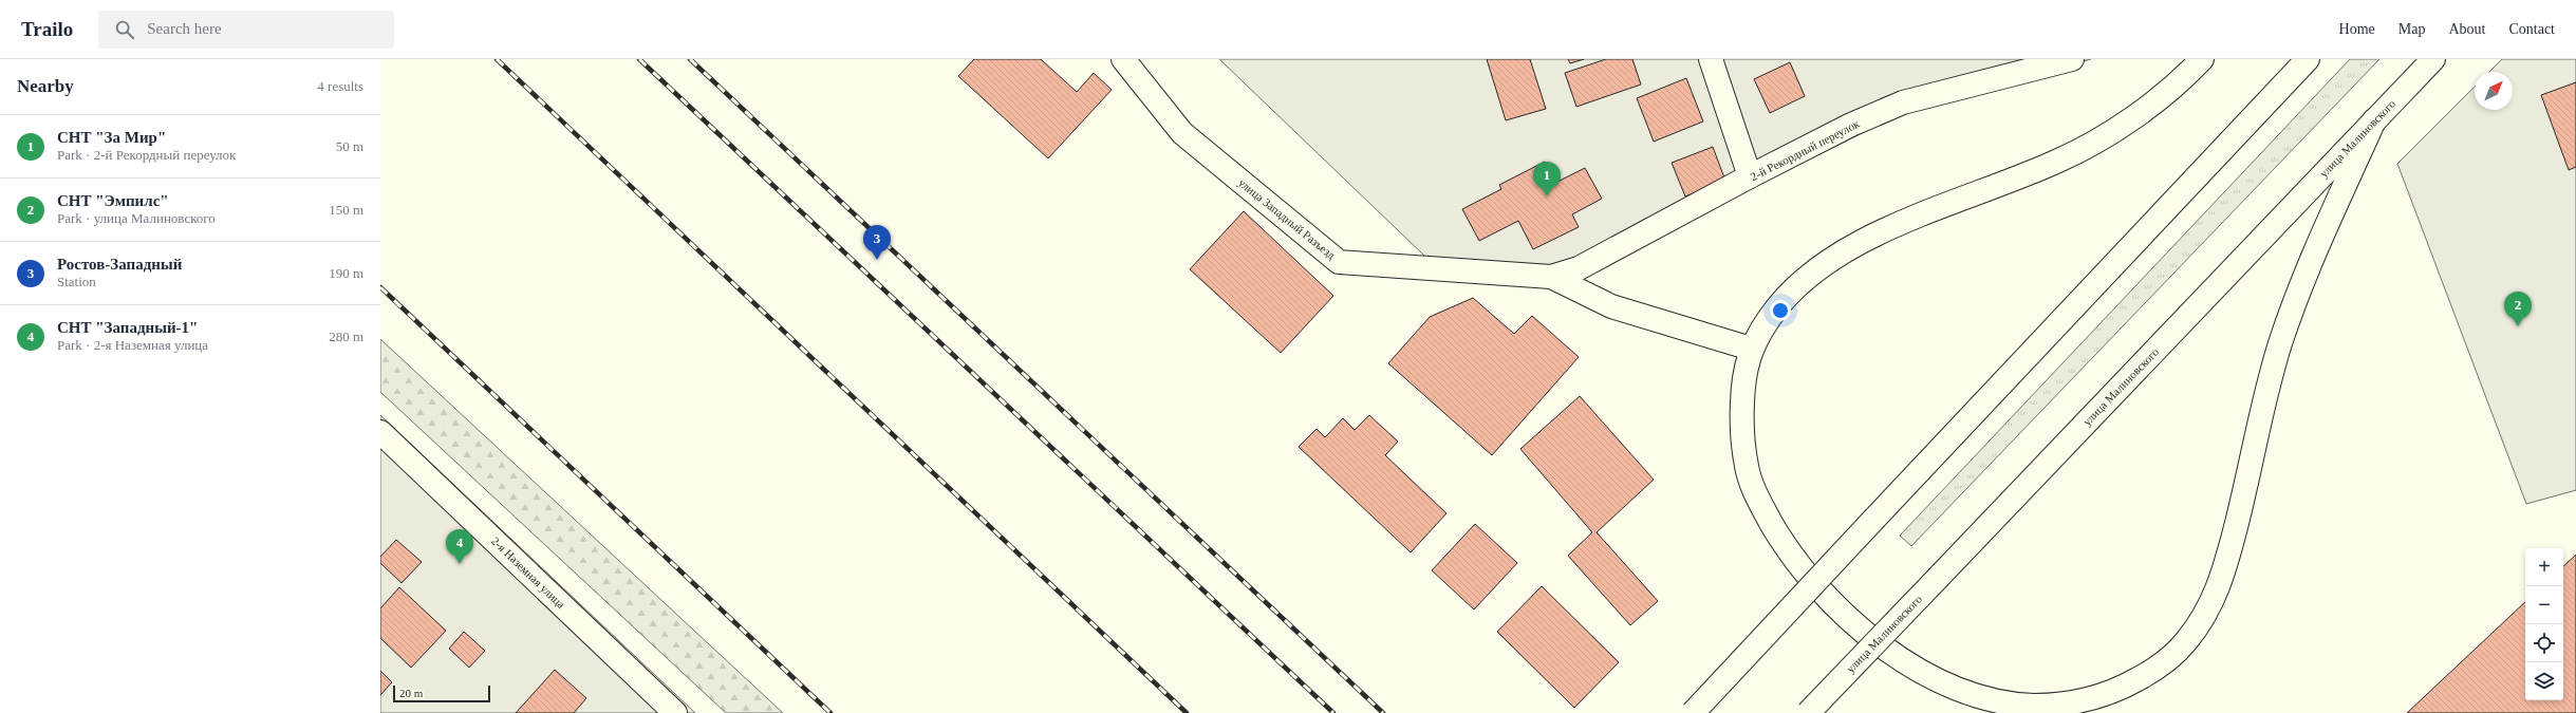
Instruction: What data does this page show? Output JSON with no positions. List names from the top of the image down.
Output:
{
  "streets": {
    "main road": [
      "улица Малиновского",
      "2-й Рекордный переулок",
      "улица Западный Разъезд",
      "2-я Наземная улица"
    ]
  },
  "crossings": [
    ["2-й Рекордный переулок", "улица Западный Разъезд"]
  ],
  "scale_bar": "20 m",
  "north": "top right",
  "page": {
    "header": "Trailo",
    "search": "Search here",
    "nav": [
      "Home",
      "Map",
      "About",
      "Contact"
    ],
    "heading": ["Nearby", "4 results"],
    "list": [
      {
        "mark": "1",
        "name": "СНТ \"За Мир\"",
        "note": "Park · 2-й Рекордный переулок",
        "value": "50 m"
      },
      {
        "mark": "2",
        "name": "СНТ \"Эмпилс\"",
        "note": "Park · улица Малиновского",
        "value": "150 m"
      },
      {
        "mark": "3",
        "name": "Ростов-Западный",
        "note": "Station",
        "value": "190 m"
      },
      {
        "mark": "4",
        "name": "СНТ \"Западный-1\"",
        "note": "Park · 2-я Наземная улица",
        "value": "280 m"
      }
    ],
    "pins": [
      "1",
      "3",
      "2",
      "4"
    ],
    "map_buttons": ["+", "−"],
    "scale": "20 m"
  }
}
